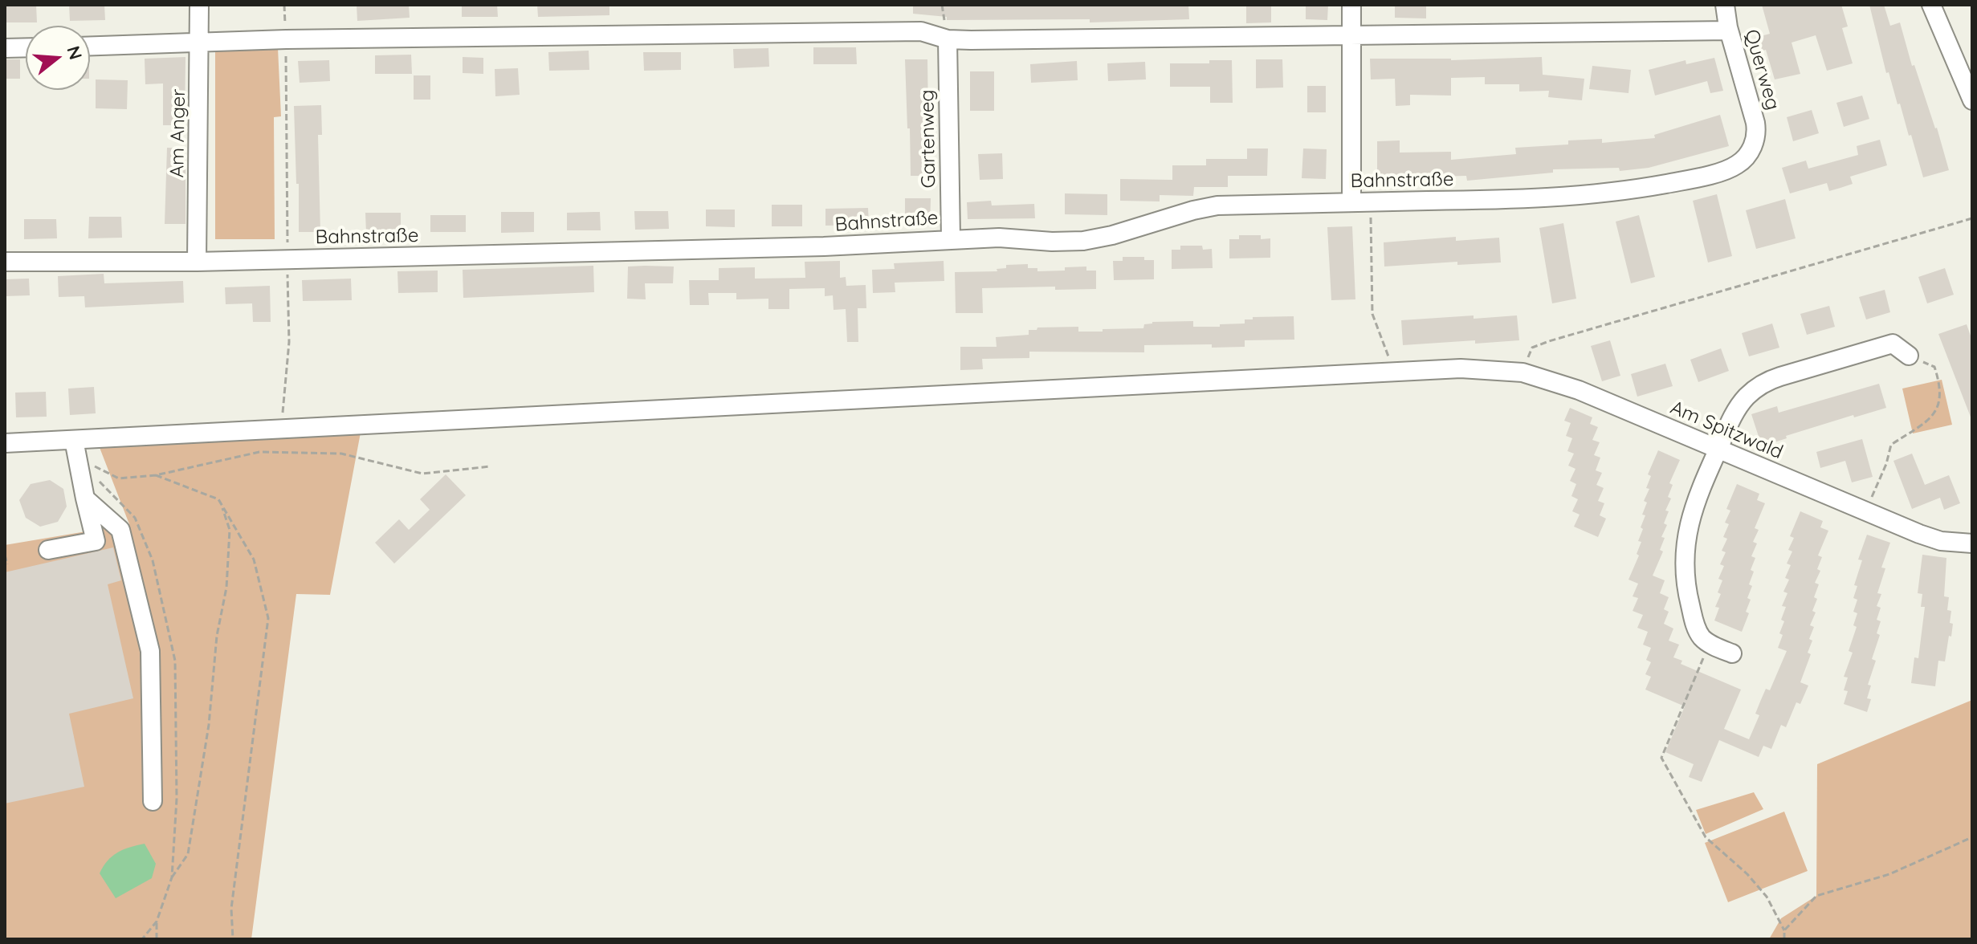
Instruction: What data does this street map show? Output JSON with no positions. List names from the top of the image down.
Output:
{
  "streets": {
    "street": [
      "Querweg",
      "Am Anger",
      "Gartenweg",
      "Bahnstraße",
      "Am Spitzwald"
    ]
  },
  "crossings": [
    ["Querweg", "Bahnstraße"],
    ["Am Anger", "Bahnstraße"],
    ["Gartenweg", "Bahnstraße"]
  ],
  "north": "right"
}
